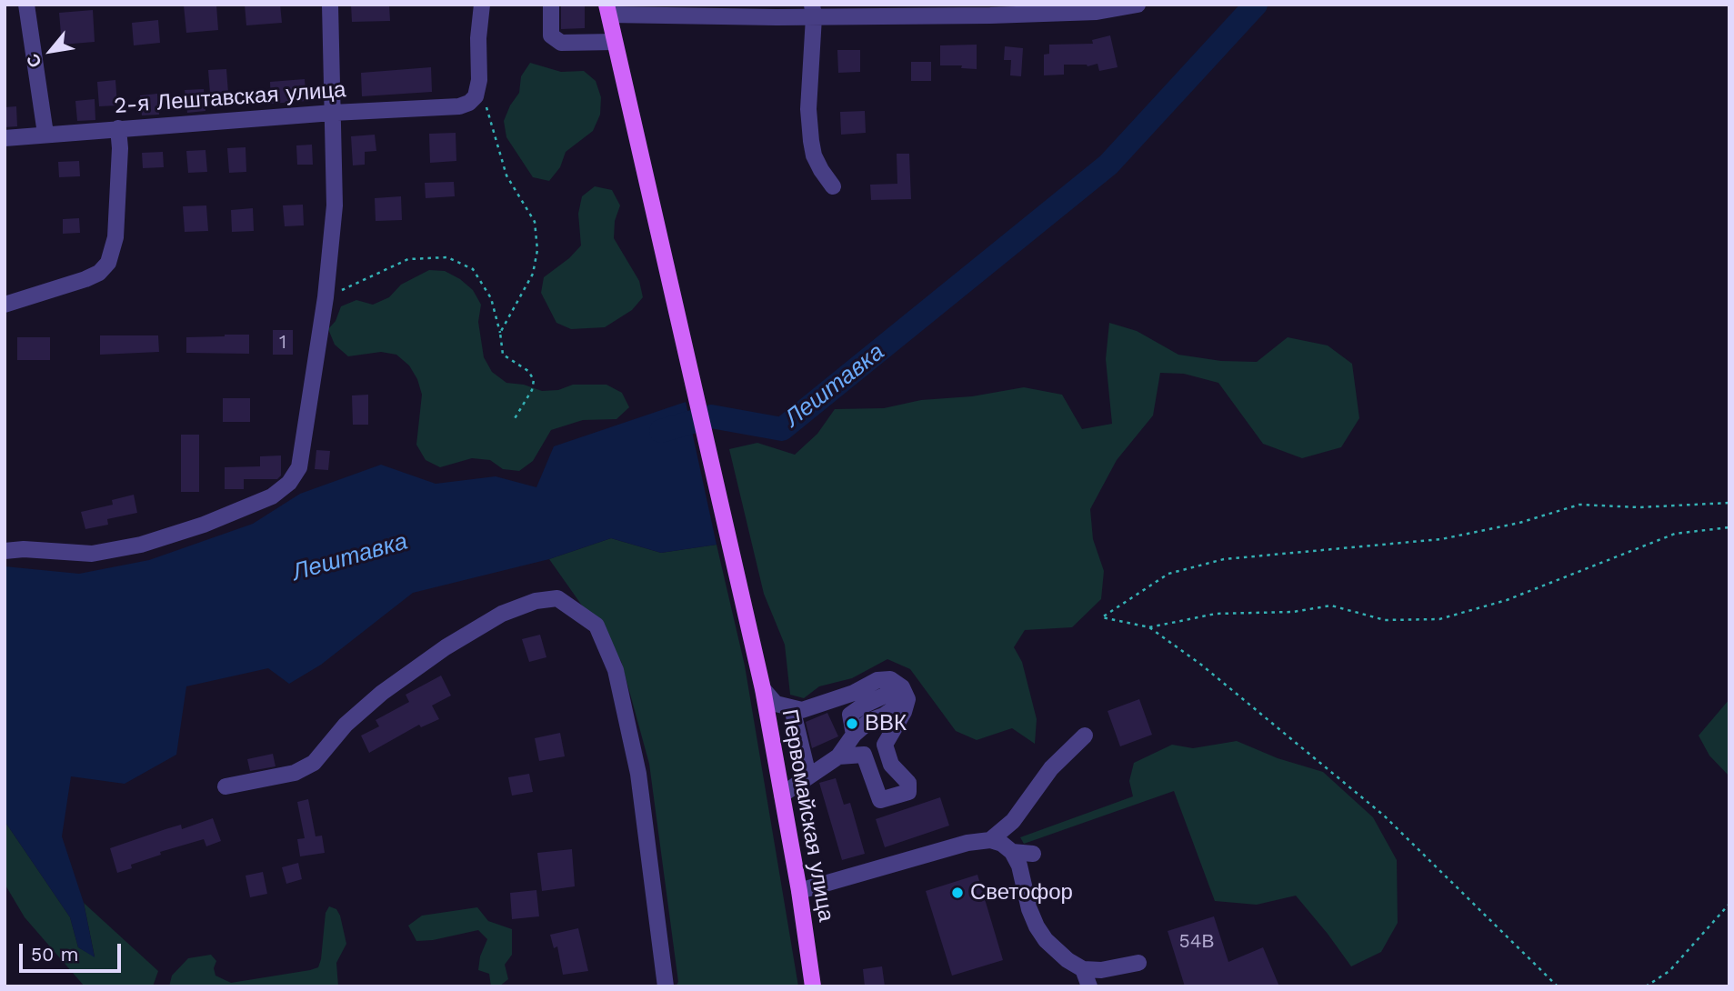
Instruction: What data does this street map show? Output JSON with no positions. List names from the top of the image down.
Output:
{
  "streets": {
    "main road": ["Первомайская улица"],
    "street": ["2-я Лештавская улица"]
  },
  "water": ["Лештавка"],
  "places": ["ВВК", "Светофор"],
  "house_numbers": ["1", "54В"],
  "scale_bar": "50 m",
  "north": "bottom left"
}
